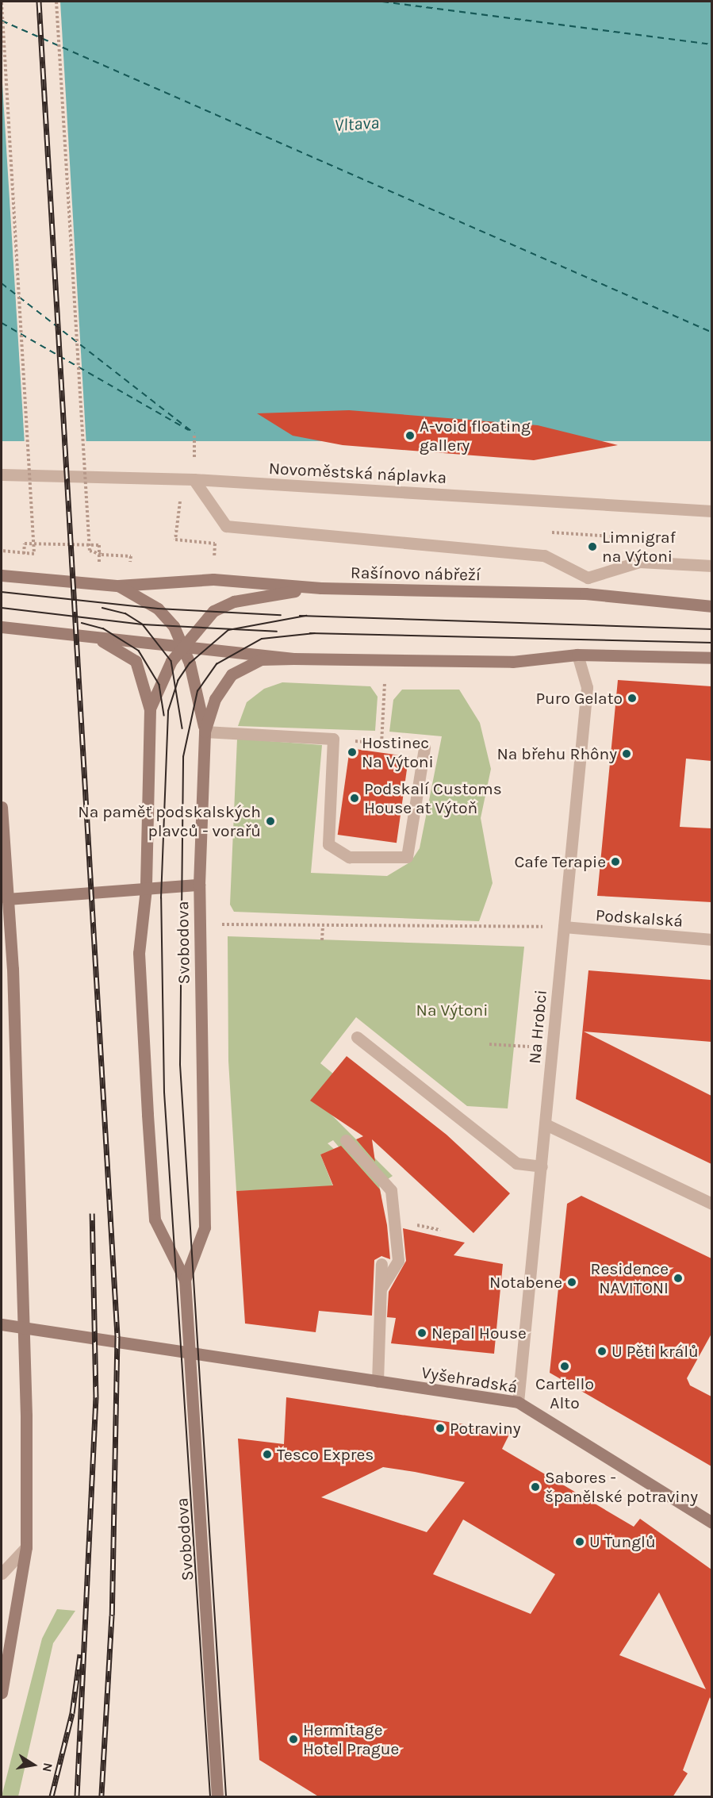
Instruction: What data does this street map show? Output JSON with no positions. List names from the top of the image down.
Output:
{
  "streets": {
    "main road": ["Rašínovo nábřeží", "Svobodova", "Vyšehradská"],
    "street": ["Novoměstská náplavka", "Podskalská", "Na Hrobci"]
  },
  "crossings": [
    ["Rašínovo nábřeží", "Svobodova"],
    ["Podskalská", "Na Hrobci"],
    ["Svobodova", "Vyšehradská"],
    ["Na Hrobci", "Vyšehradská"]
  ],
  "water": ["Vltava"],
  "parks": ["Na Výtoni"],
  "places": [
    "A-void floating gallery",
    "Limnigraf na Výtoni",
    "Puro Gelato",
    "Hostinec Na Výtoni",
    "Na břehu Rhôny",
    "Podskalí Customs House at Výtoň",
    "Na paměť podskalských plavců - vorařů",
    "Cafe Terapie",
    "Residence NAVITONI",
    "Notabene",
    "Nepal House",
    "U Pěti králů",
    "Cartello Alto",
    "Potraviny",
    "Tesco Expres",
    "Sabores - španělské potraviny",
    "U Tunglů",
    "Hermitage Hotel Prague"
  ],
  "north": "right"
}
